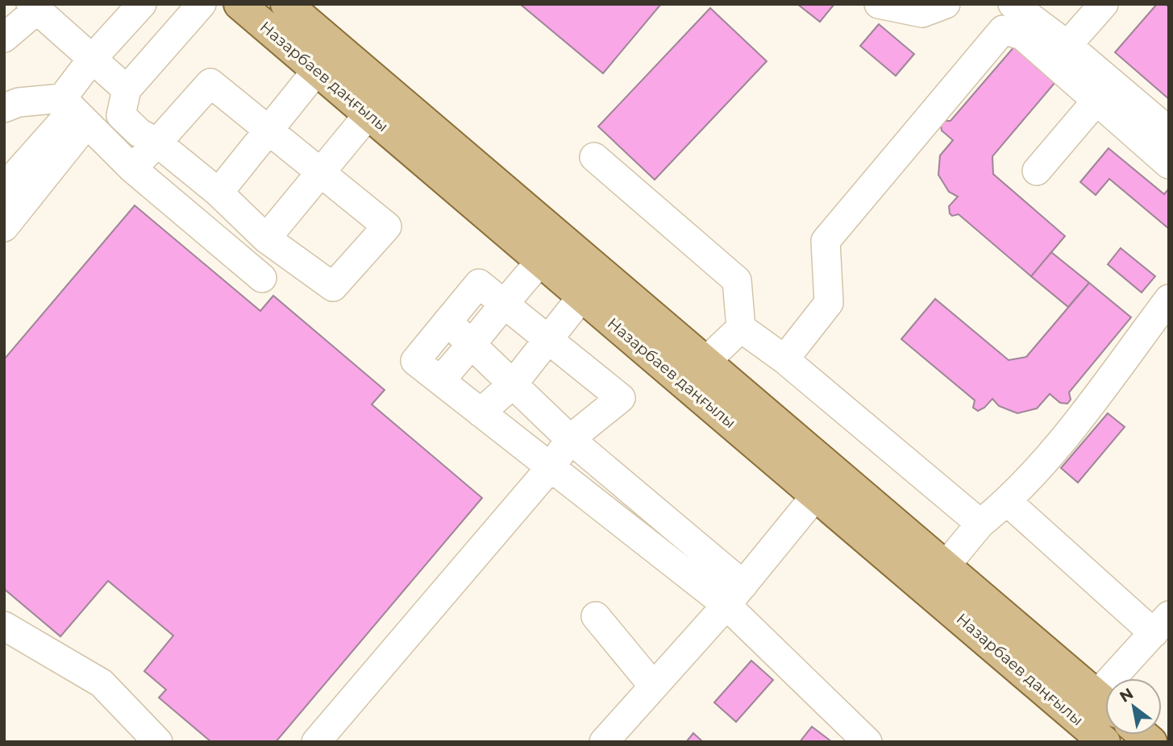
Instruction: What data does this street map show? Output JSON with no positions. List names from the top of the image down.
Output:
{
  "streets": {
    "main road": ["Назарбаев даңғылы"]
  },
  "north": "top left"
}
